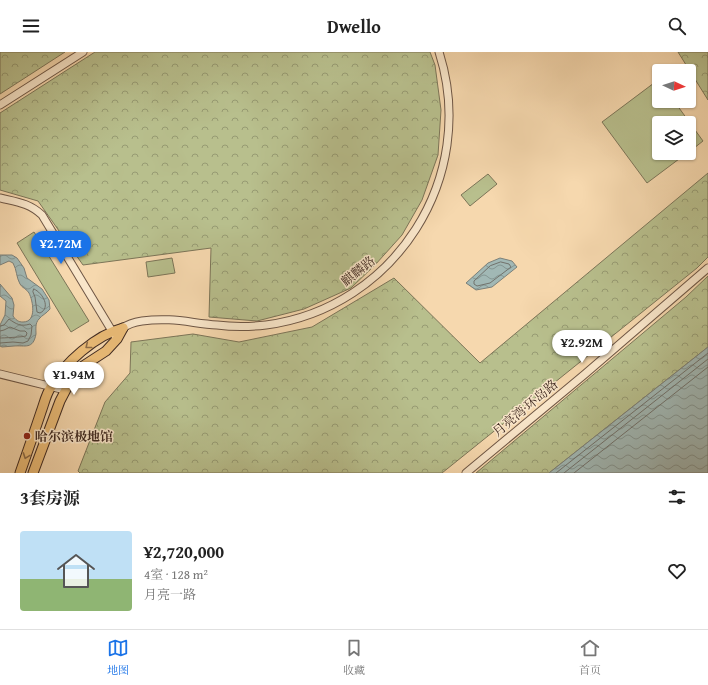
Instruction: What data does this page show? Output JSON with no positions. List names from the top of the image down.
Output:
{
  "streets": {
    "main road": ["麒麟路"],
    "street": ["月亮湾·环岛路"]
  },
  "places": ["哈尔滨极地馆"],
  "north": "right",
  "page": {
    "header": "Dwello",
    "price": ["¥2.72M", "¥2.92M", "¥1.94M"],
    "heading": "3套房源",
    "list": [
      {
        "name": "¥2,720,000",
        "note": "4室 · 128 m² · 月亮一路"
      }
    ],
    "tabs": ["地图", "收藏", "首页"]
  }
}
